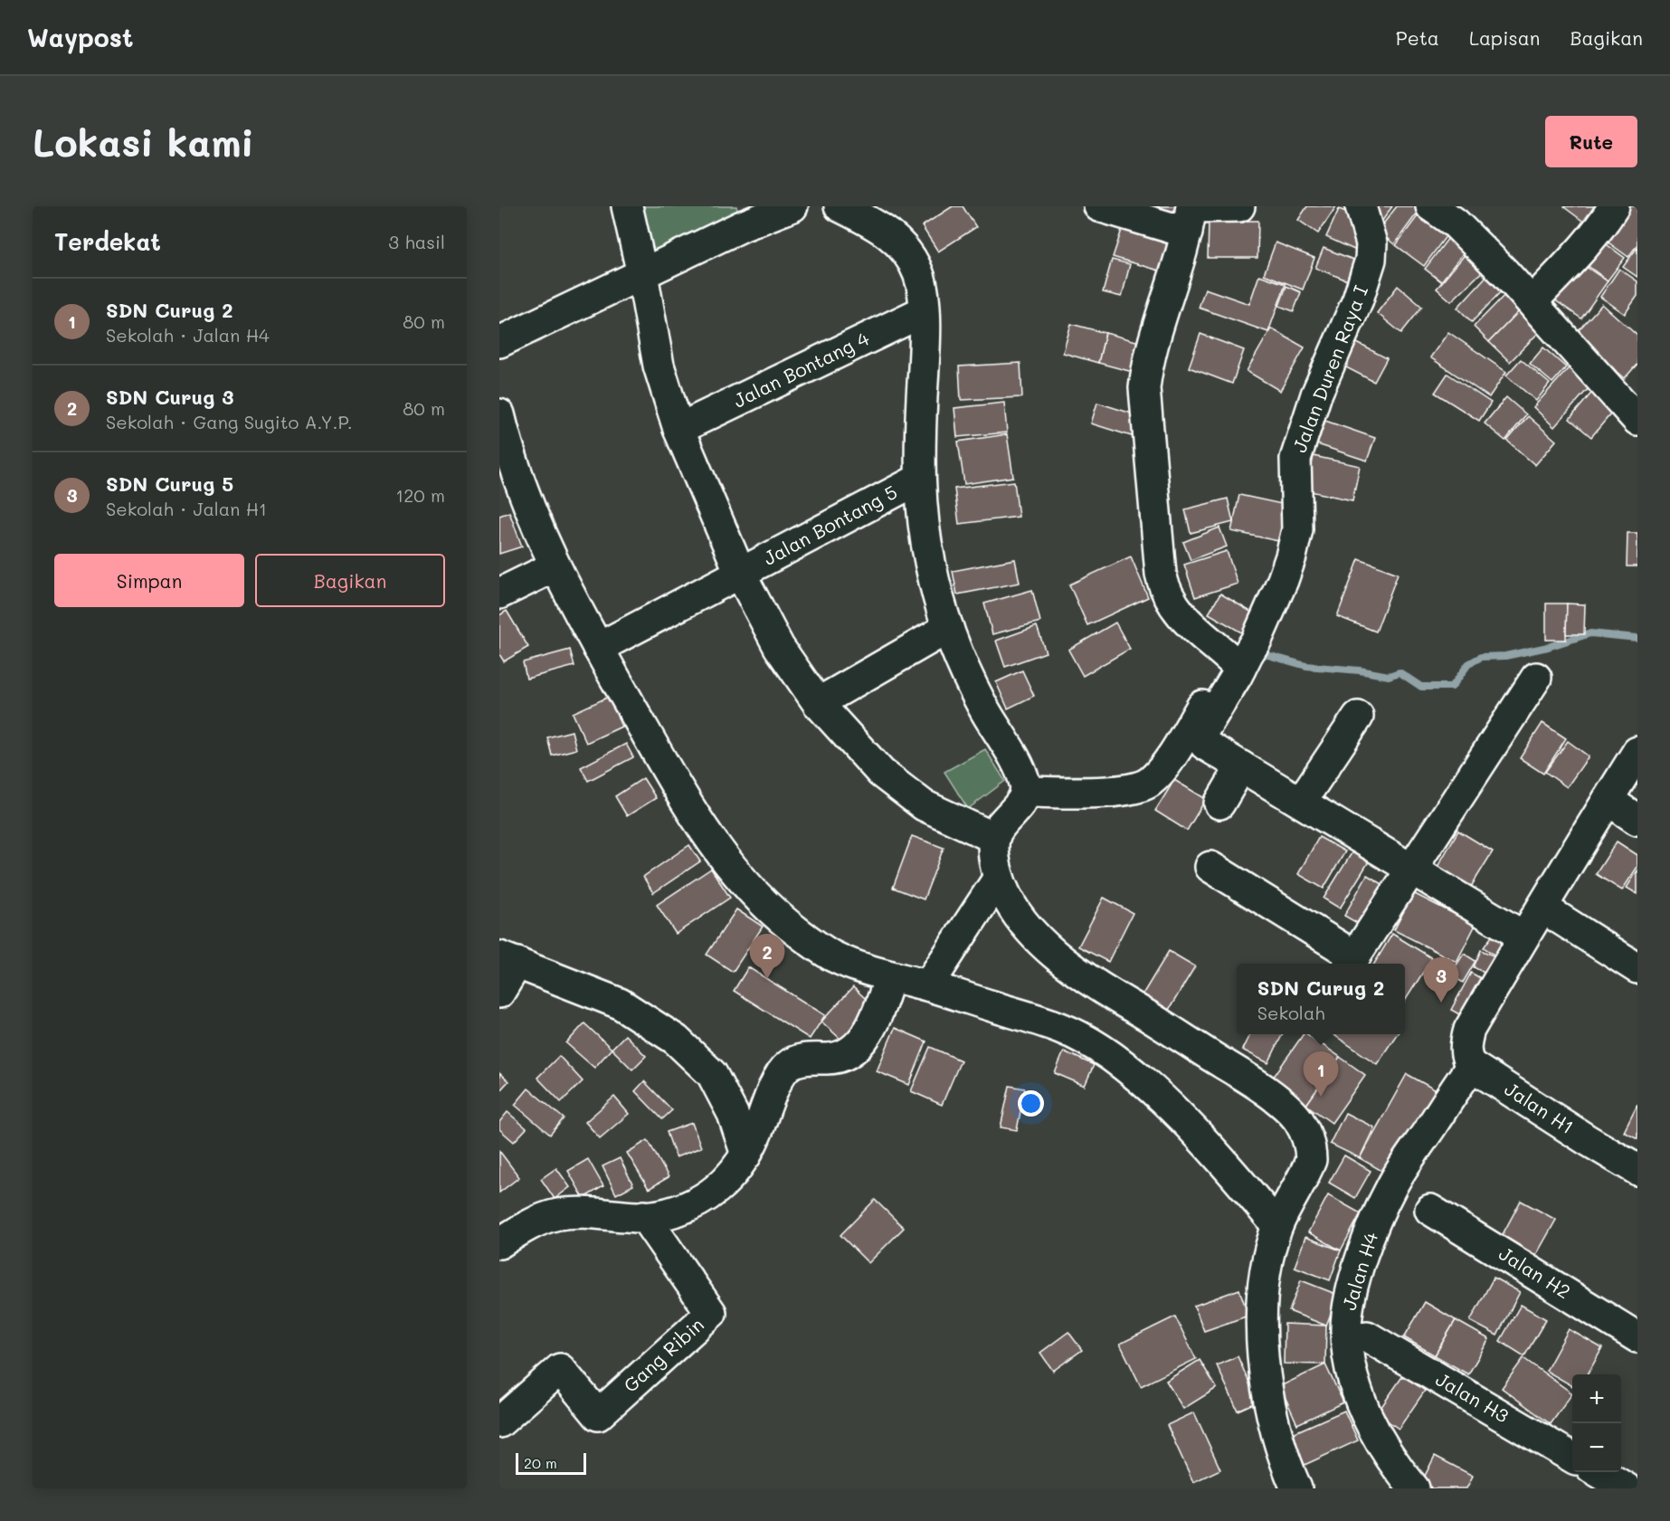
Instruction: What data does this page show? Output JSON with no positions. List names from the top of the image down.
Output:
{
  "streets": {
    "street": [
      "Jalan Duren Raya I",
      "Jalan Bontang 4",
      "Jalan Bontang 5",
      "Jalan H1",
      "Jalan H4",
      "Jalan H2",
      "Gang Ribin",
      "Jalan H3"
    ]
  },
  "crossings": [
    ["Jalan H1", "Jalan H4"]
  ],
  "scale_bar": "20 m",
  "page": {
    "header": "Waypost",
    "nav": ["Peta", "Lapisan", "Bagikan"],
    "buttons": [
      "Rute",
      ["Simpan", "Bagikan"]
    ],
    "title": "Lokasi kami",
    "heading": ["Terdekat", "3 hasil"],
    "list": [
      {
        "mark": "1",
        "name": "SDN Curug 2",
        "note": "Sekolah · Jalan H4",
        "value": "80 m"
      },
      {
        "mark": "2",
        "name": "SDN Curug 3",
        "note": "Sekolah · Gang Sugito A.Y.P.",
        "value": "80 m"
      },
      {
        "mark": "3",
        "name": "SDN Curug 5",
        "note": "Sekolah · Jalan H1",
        "value": "120 m"
      }
    ],
    "pins": ["2", "3", "1"],
    "popup": ["SDN Curug 2", "Sekolah"],
    "map_buttons": ["+", "−"],
    "scale": "20 m"
  }
}
